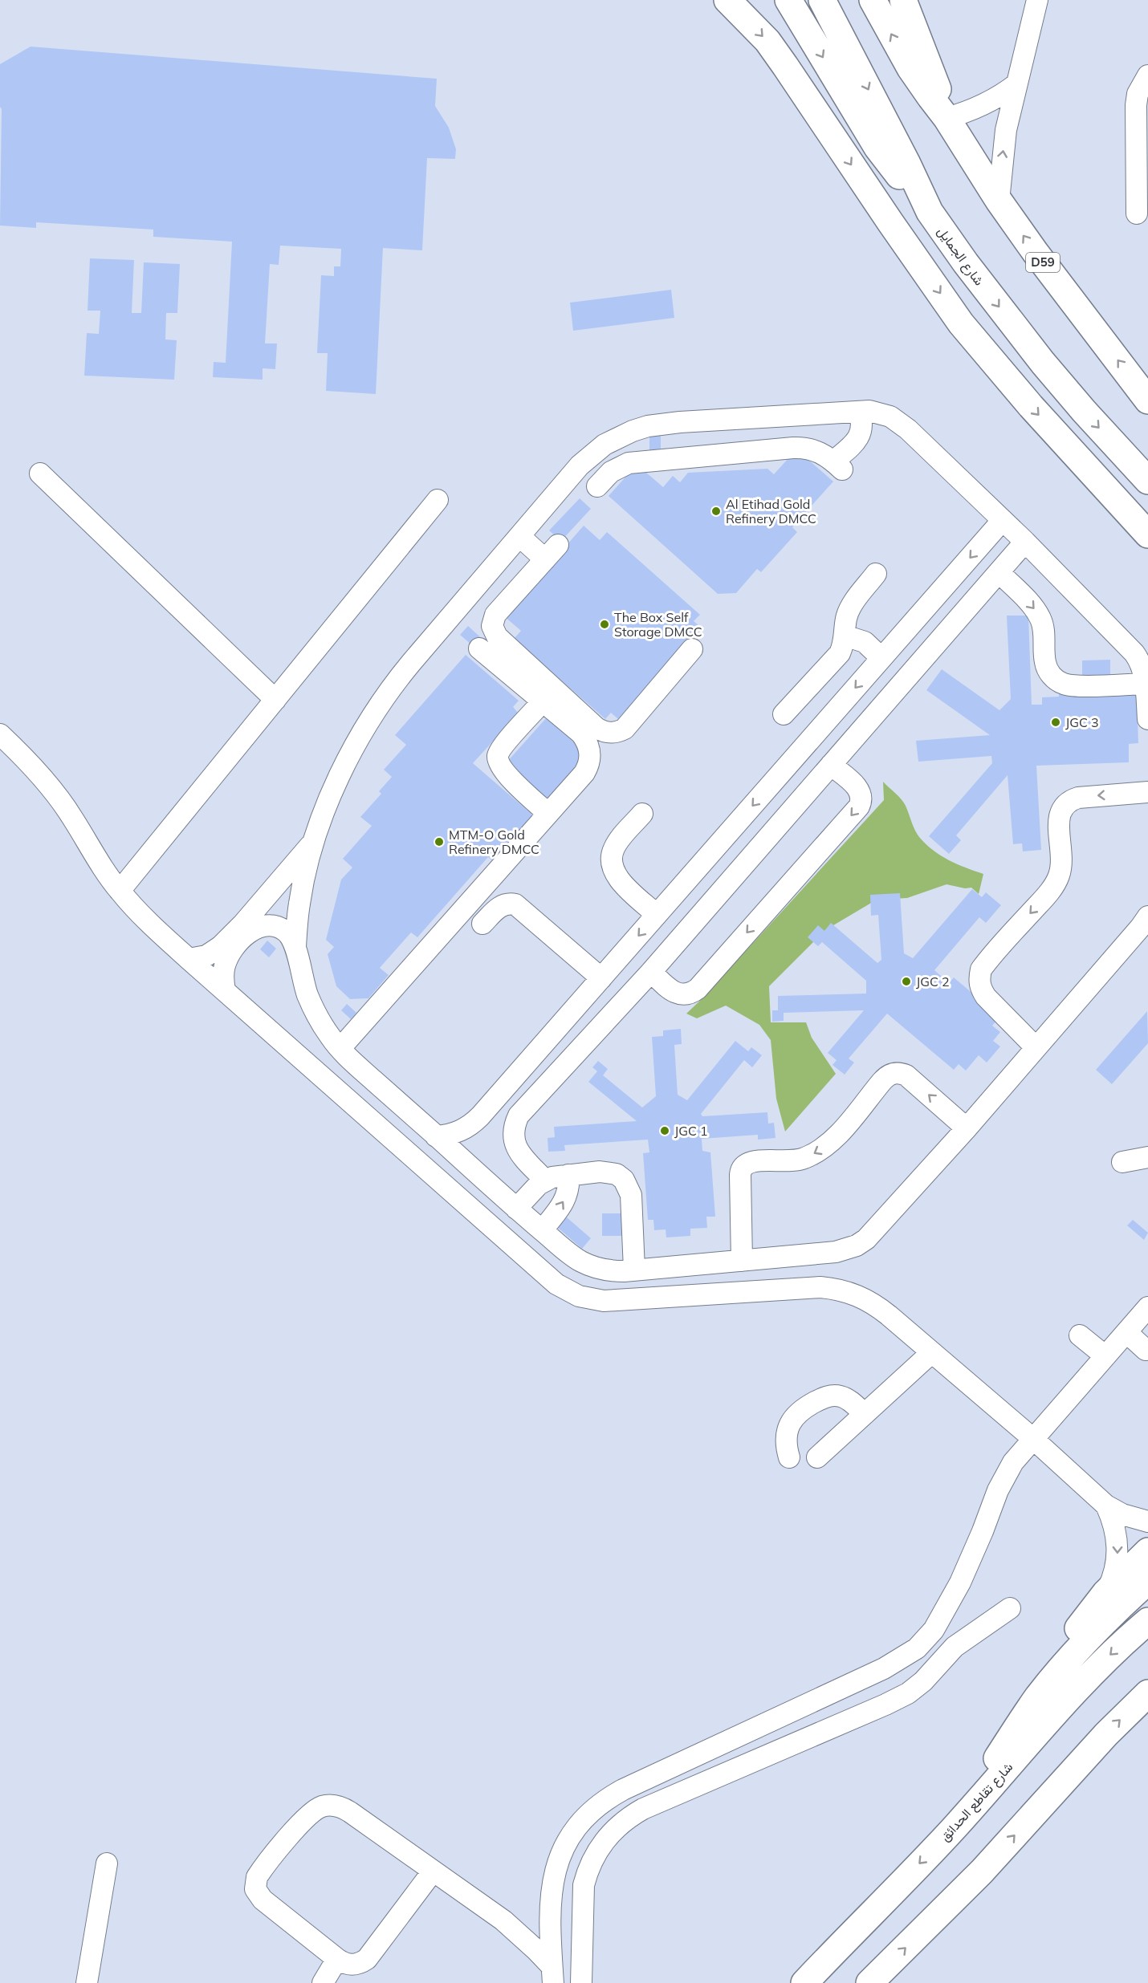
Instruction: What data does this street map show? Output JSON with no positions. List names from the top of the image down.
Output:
{
  "streets": {
    "main road": ["شارع الجمايل", "D59", "شارع تقاطع الحدائق"]
  },
  "places": [
    "Al Etihad Gold Refinery DMCC",
    "The Box Self Storage DMCC",
    "JGC 3",
    "MTM-O Gold Refinery DMCC",
    "JGC 2",
    "JGC 1"
  ]
}
